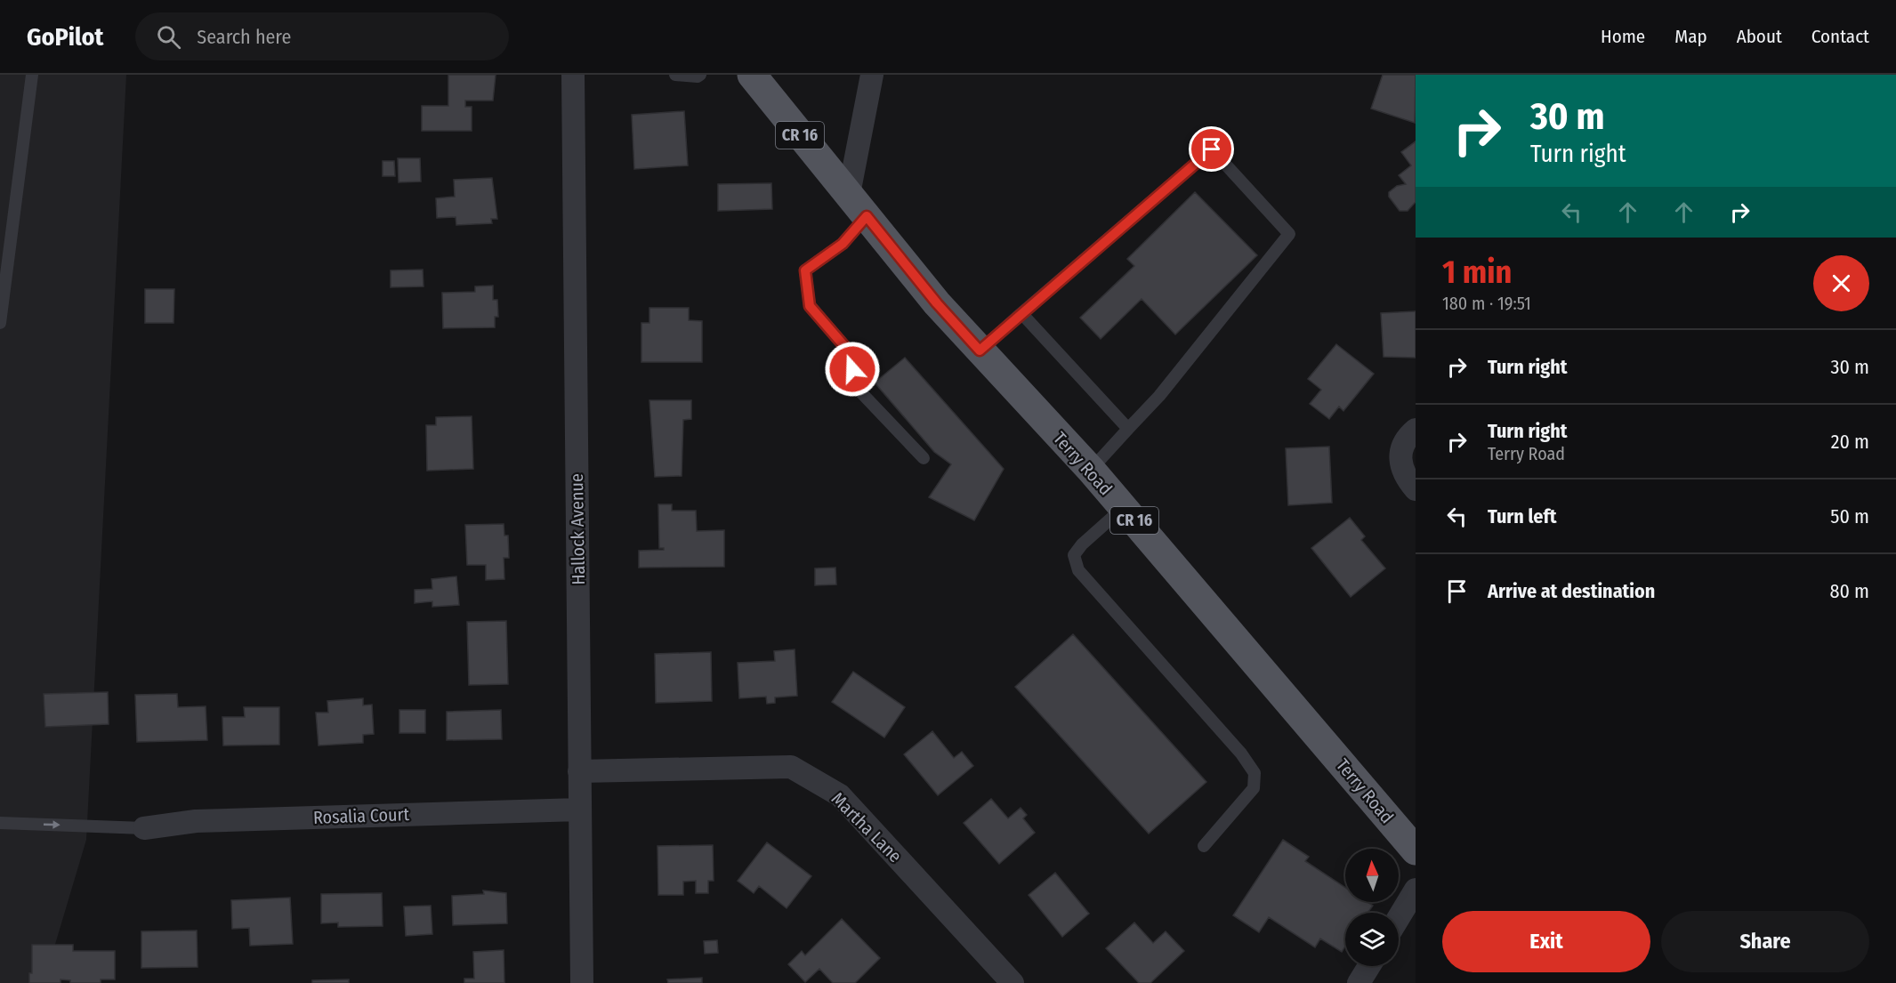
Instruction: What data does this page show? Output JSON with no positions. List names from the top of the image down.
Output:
{
  "streets": {
    "main road": ["CR 16", "Terry Road"],
    "street": ["Hallock Avenue", "Rosalia Court", "Martha Lane"]
  },
  "crossings": [
    ["Hallock Avenue", "Rosalia Court"],
    ["Hallock Avenue", "Martha Lane"]
  ],
  "north": "top",
  "page": {
    "header": "GoPilot",
    "search": "Search here",
    "nav": [
      "Home",
      "Map",
      "About",
      "Contact"
    ],
    "turn": ["30 m", "Turn right"],
    "heading": ["1 min", "180 m · 19:51"],
    "list": [
      {
        "name": "Turn right",
        "value": "30 m"
      },
      {
        "name": "Turn right",
        "note": "Terry Road",
        "value": "20 m"
      },
      {
        "name": "Turn left",
        "value": "50 m"
      },
      {
        "name": "Arrive at destination",
        "value": "80 m"
      }
    ],
    "buttons": ["Exit", "Share"]
  }
}
